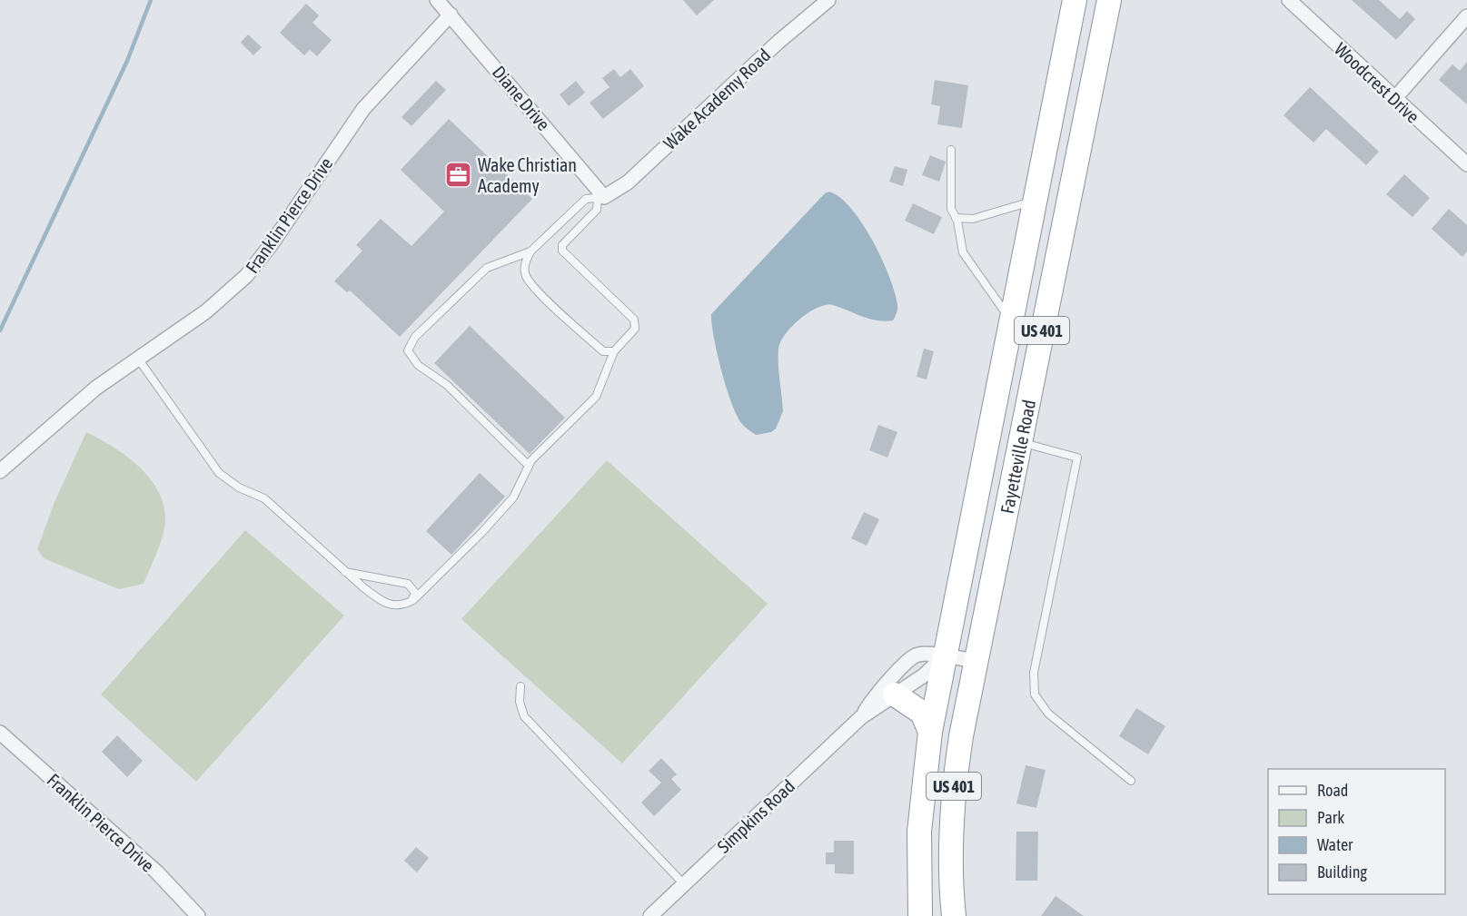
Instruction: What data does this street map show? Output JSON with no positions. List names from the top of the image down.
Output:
{
  "streets": {
    "highway": ["US 401", "Fayetteville Road"],
    "street": [
      "Woodcrest Drive",
      "Diane Drive",
      "Wake Academy Road",
      "Franklin Pierce Drive",
      "Simpkins Road"
    ]
  },
  "crossings": [
    ["Diane Drive", "Wake Academy Road"],
    ["Diane Drive", "Franklin Pierce Drive"],
    ["Fayetteville Road", "Simpkins Road"]
  ],
  "places": {
    "office": ["Wake Christian Academy"]
  },
  "legend": [
    "Road",
    "Park",
    "Water",
    "Building"
  ]
}
